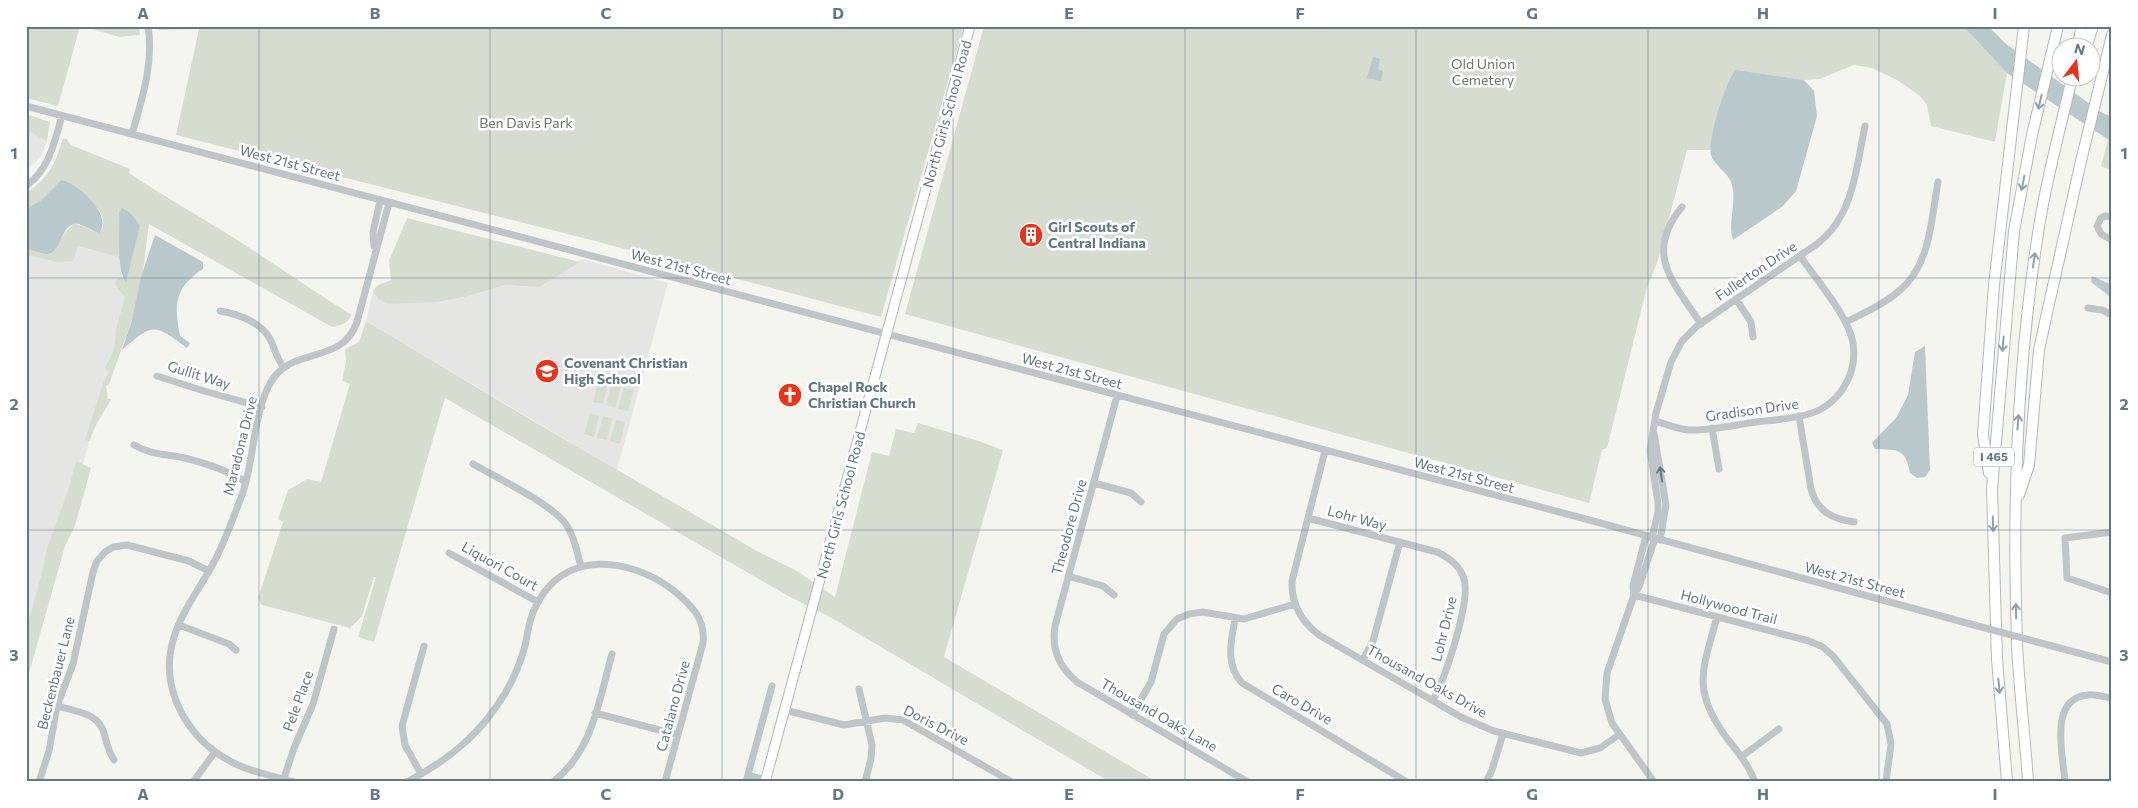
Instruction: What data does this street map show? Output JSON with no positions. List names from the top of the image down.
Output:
{
  "streets": {
    "highway": ["I 465"],
    "main road": ["North Girls School Road"],
    "street": [
      "West 21st Street",
      "Fullerton Drive",
      "Gullit Way",
      "Gradison Drive",
      "Maradona Drive",
      "Lohr Way",
      "Theodore Drive",
      "Liquori Court",
      "Hollywood Trail",
      "Lohr Drive",
      "Beckenbauer Lane",
      "Thousand Oaks Drive",
      "Pele Place",
      "Caro Drive",
      "Catalano Drive",
      "Thousand Oaks Lane",
      "Doris Drive"
    ]
  },
  "crossings": [
    ["North Girls School Road", "West 21st Street"],
    ["North Girls School Road", "Doris Drive"],
    ["West 21st Street", "Fullerton Drive"],
    ["West 21st Street", "Maradona Drive"],
    ["West 21st Street", "Theodore Drive"],
    ["Fullerton Drive", "Gradison Drive"],
    ["Fullerton Drive", "Hollywood Trail"],
    ["Fullerton Drive", "Thousand Oaks Drive"],
    ["Gullit Way", "Maradona Drive"],
    ["Maradona Drive", "Beckenbauer Lane"],
    ["Maradona Drive", "Pele Place"],
    ["Lohr Way", "Lohr Drive"],
    ["Theodore Drive", "Thousand Oaks Lane"],
    ["Lohr Drive", "Thousand Oaks Drive"]
  ],
  "parks": ["Old Union Cemetery", "Ben Davis Park"],
  "places": {
    "building": ["Girl Scouts of Central Indiana"],
    "school or university": ["Covenant Christian High School"],
    "church": ["Chapel Rock Christian Church"]
  },
  "north": "top",
  "grid": {
    "columns": [
      "A",
      "B",
      "C",
      "D",
      "E",
      "F",
      "G",
      "H",
      "I"
    ],
    "rows": ["1", "2", "3"]
  }
}
